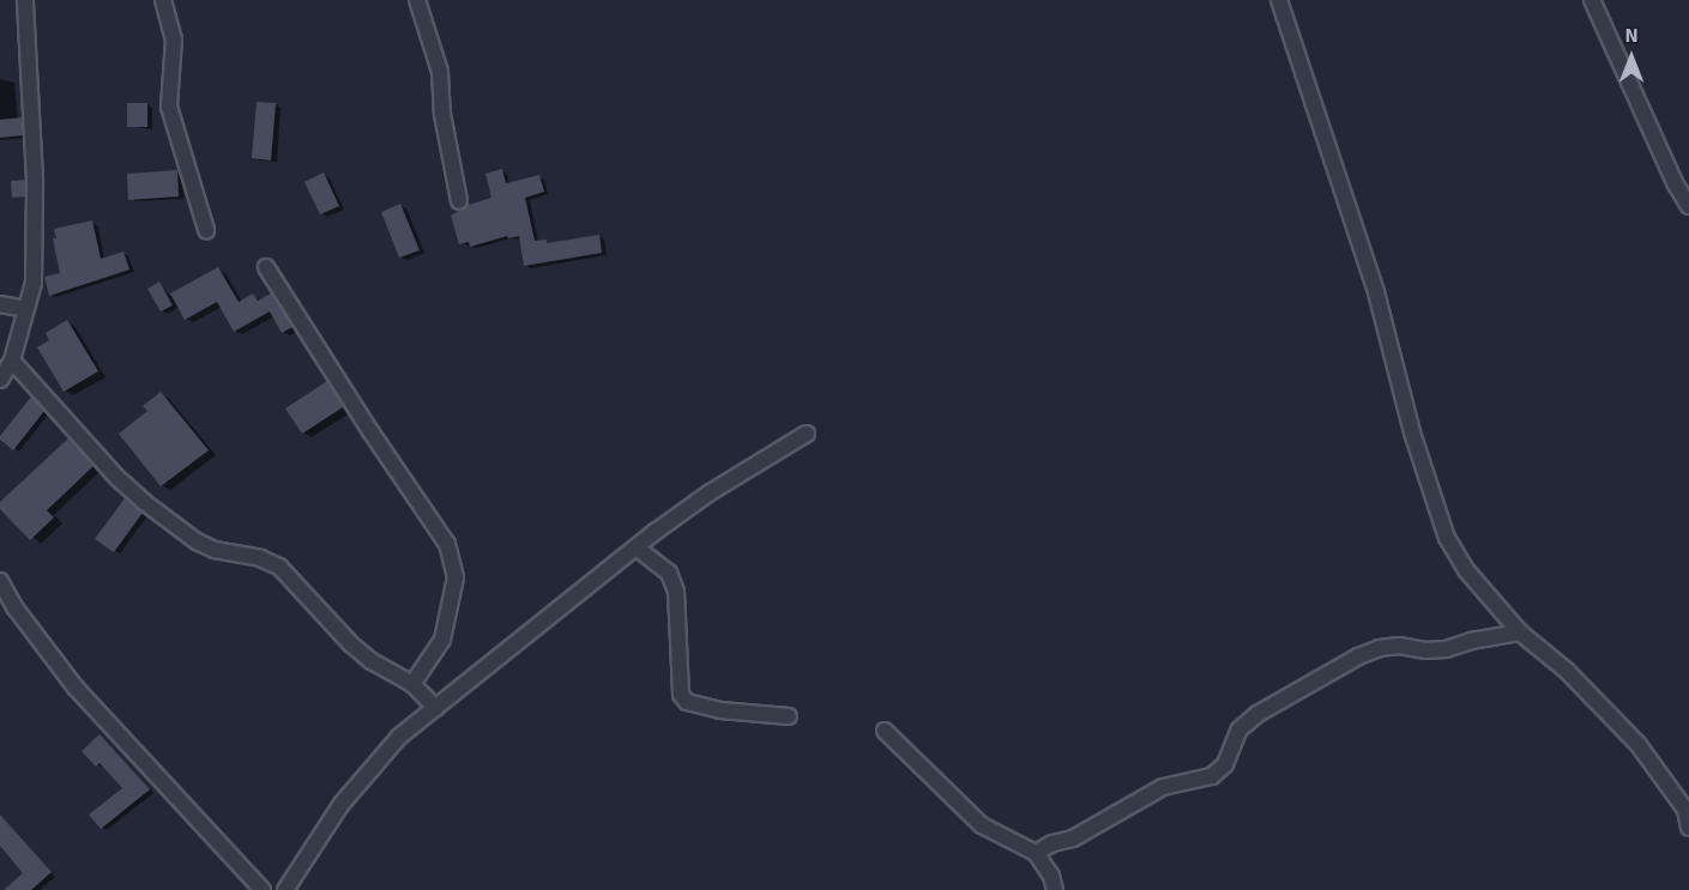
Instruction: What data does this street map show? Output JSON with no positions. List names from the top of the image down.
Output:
{
  "north": "top"
}
